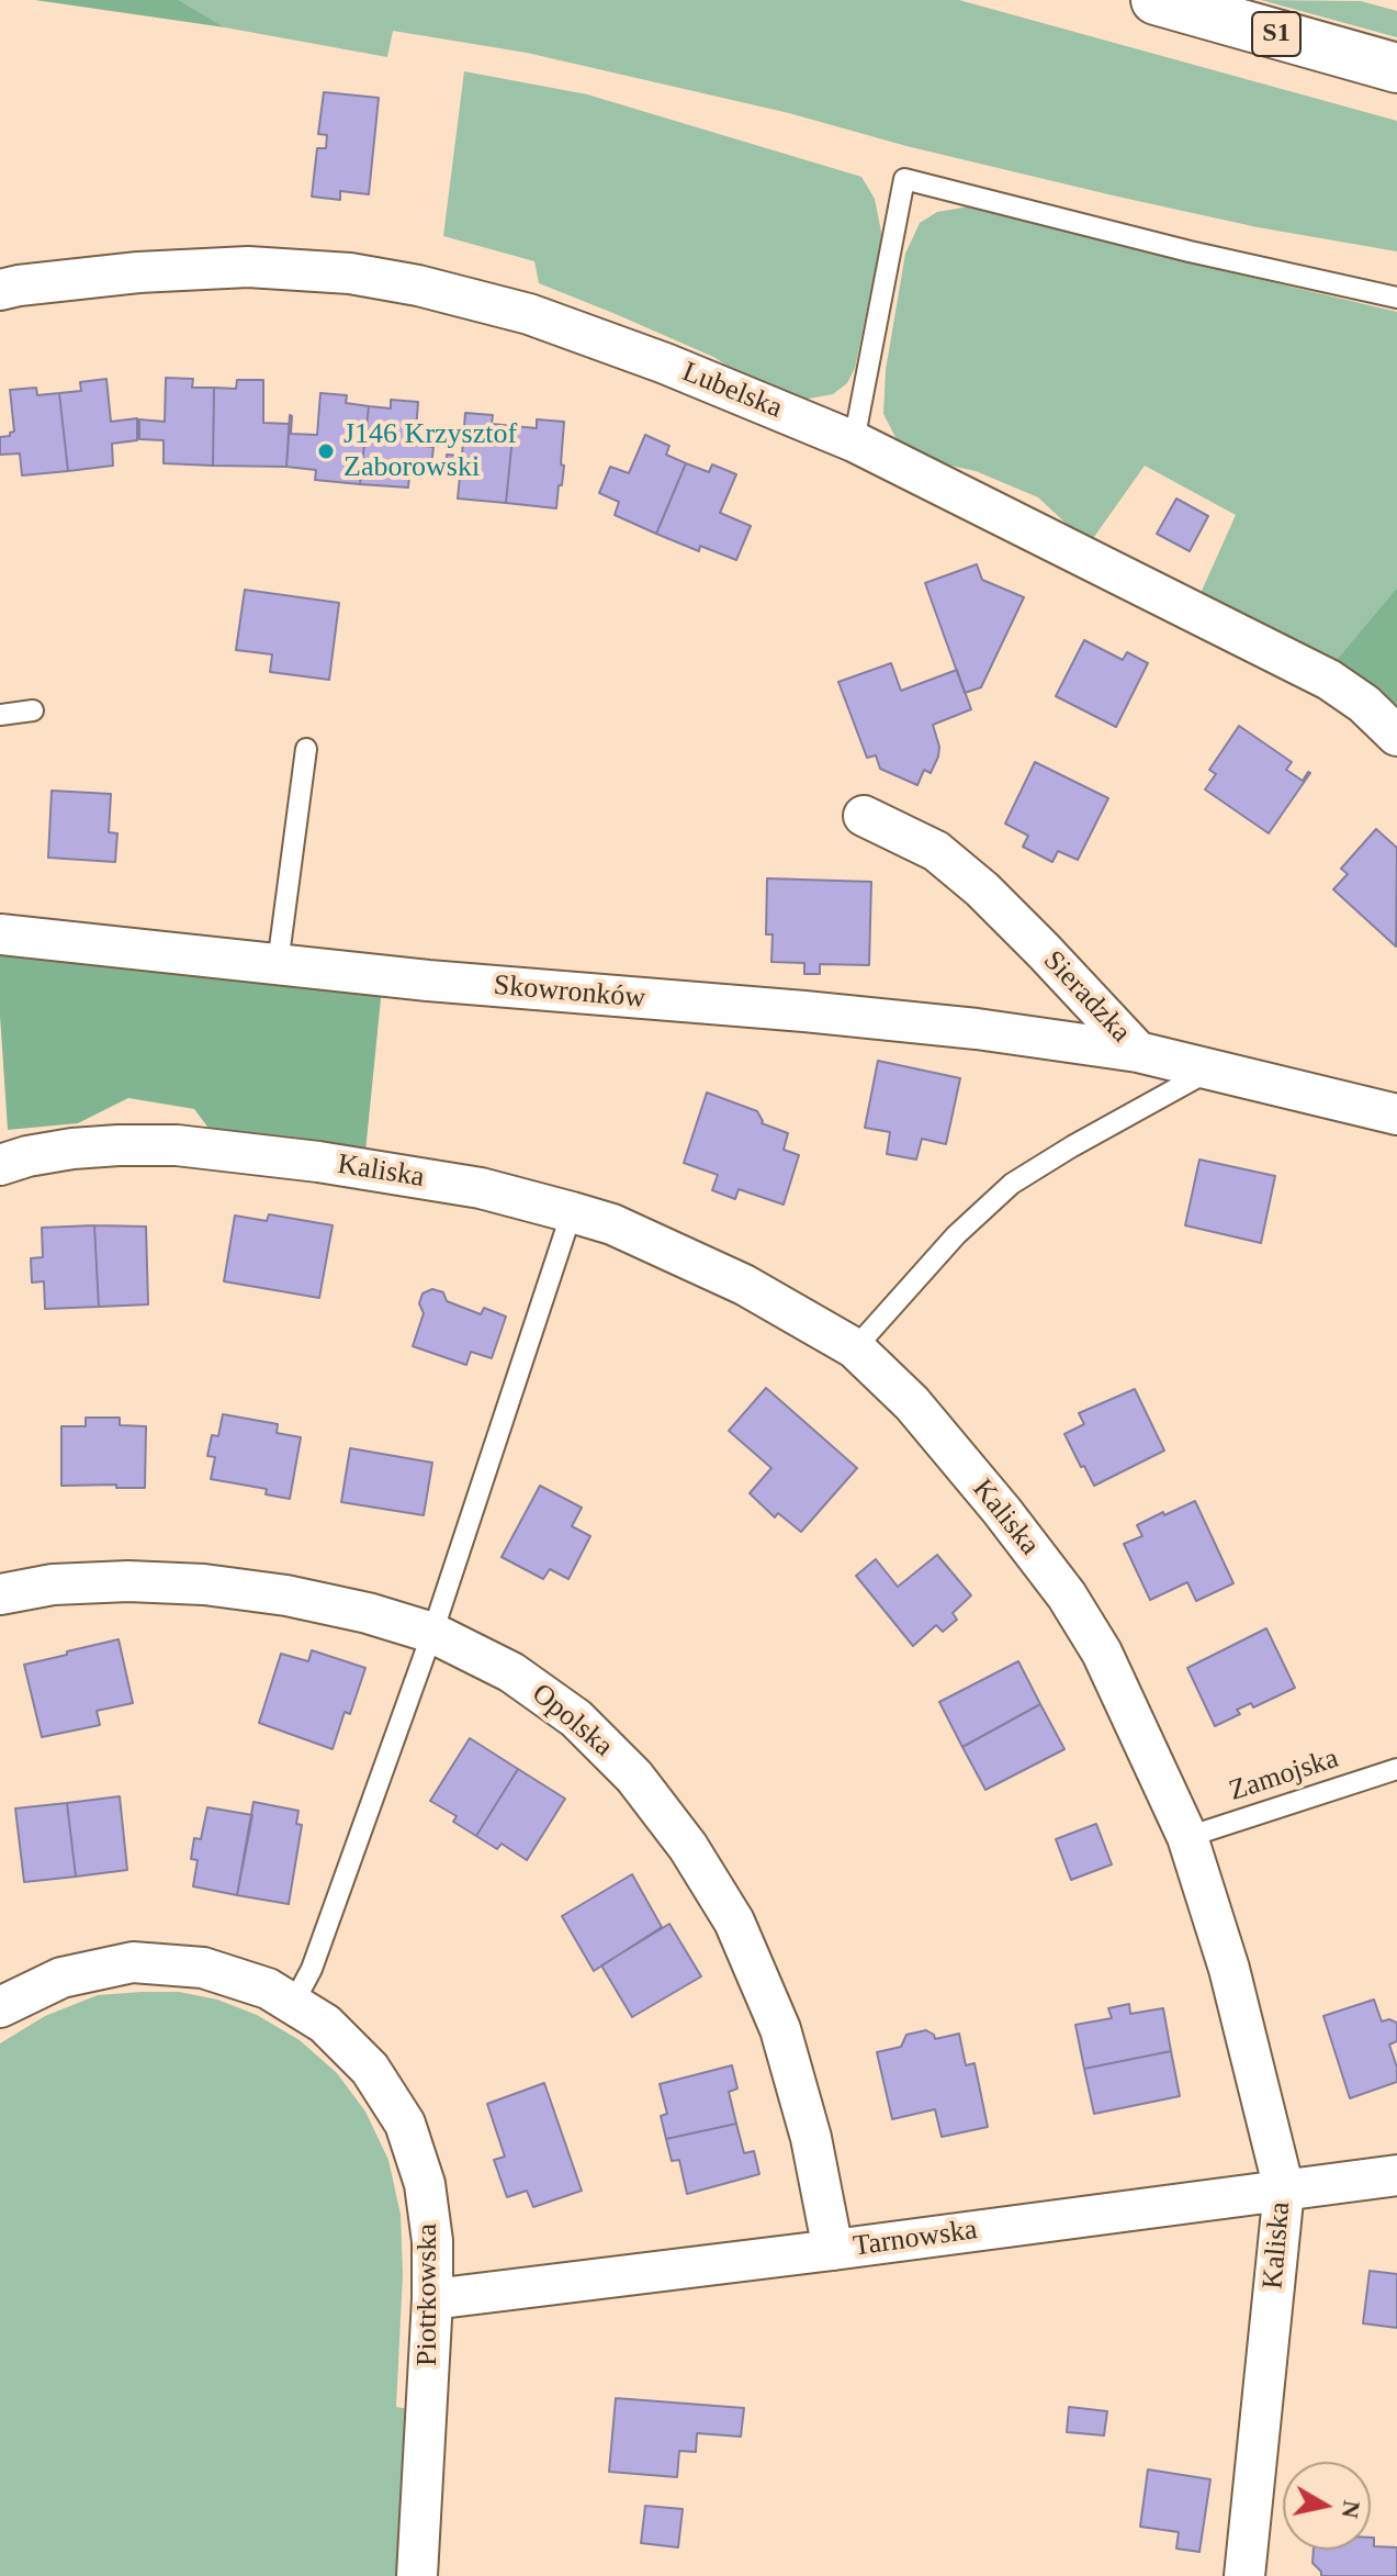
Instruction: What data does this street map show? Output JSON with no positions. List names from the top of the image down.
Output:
{
  "streets": {
    "highway": ["S1"],
    "street": [
      "Lubelska",
      "Skowronków",
      "Sieradzka",
      "Kaliska",
      "Opolska",
      "Tarnowska",
      "Piotrkowska"
    ],
    "lane": ["Zamojska"]
  },
  "crossings": [
    ["Skowronków", "Sieradzka"],
    ["Kaliska", "Zamojska"],
    ["Kaliska", "Tarnowska"],
    ["Opolska", "Tarnowska"],
    ["Tarnowska", "Piotrkowska"]
  ],
  "places": ["J146 Krzysztof Zaborowski"],
  "north": "right"
}
